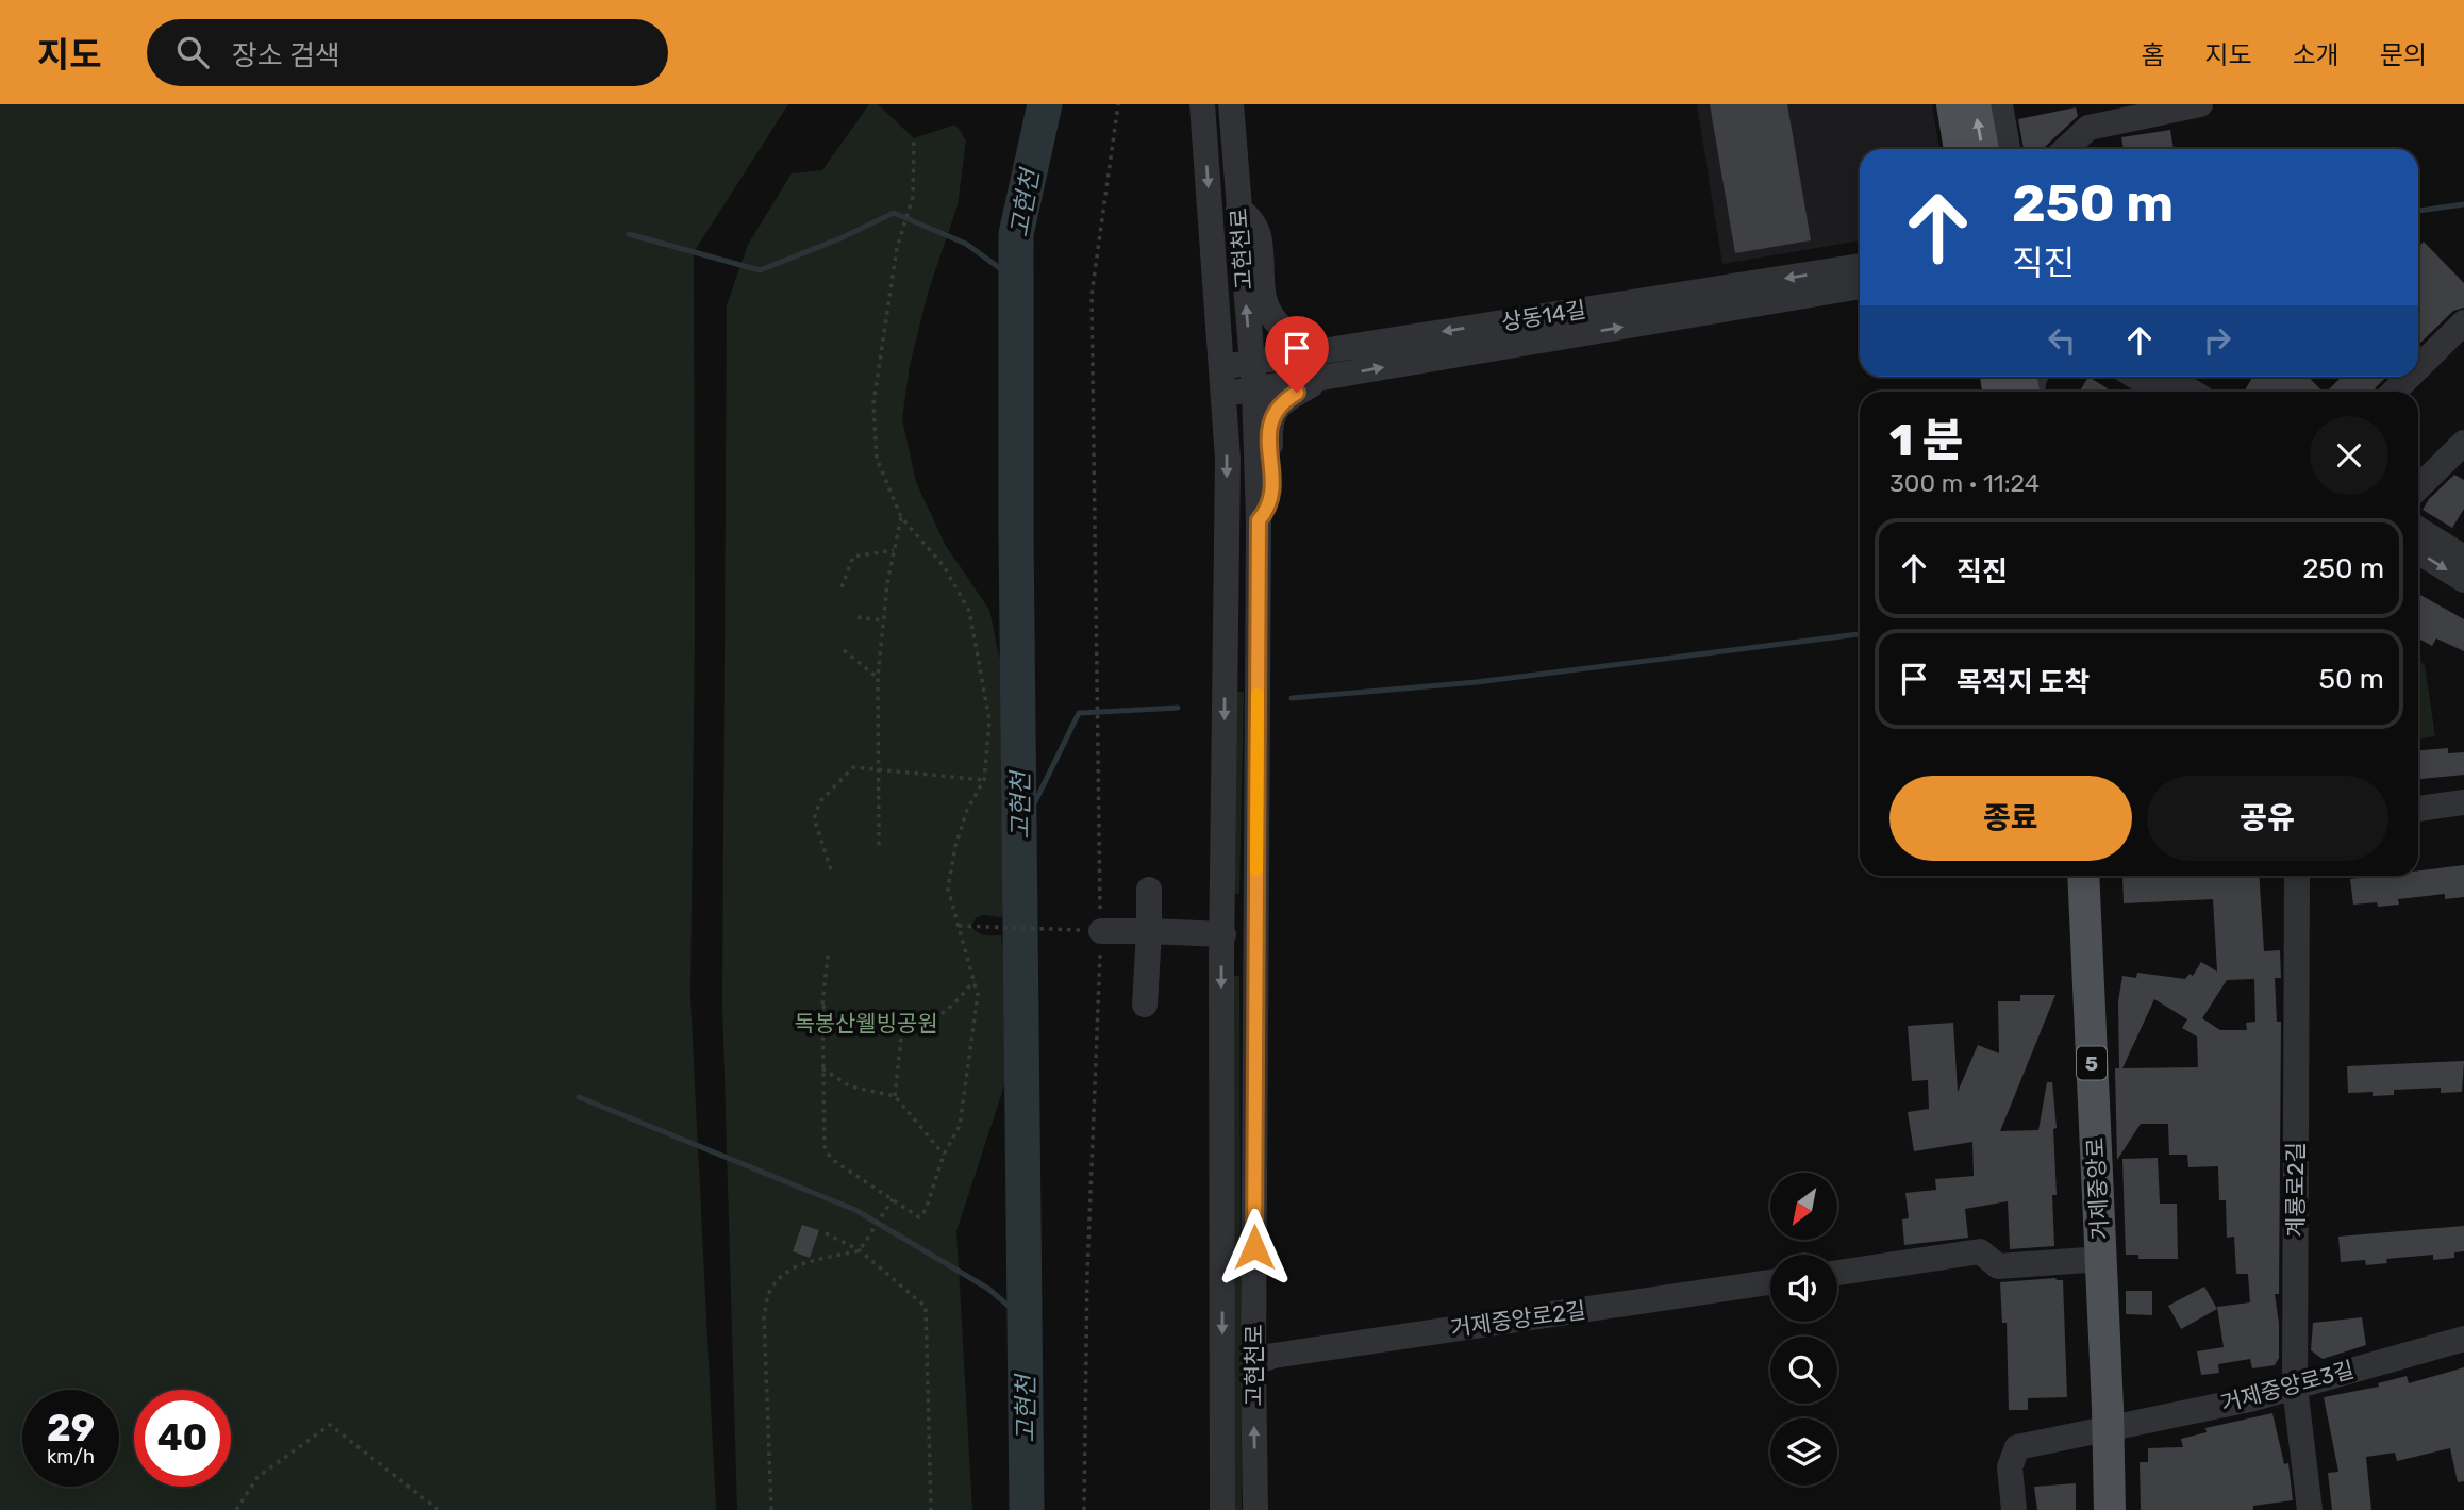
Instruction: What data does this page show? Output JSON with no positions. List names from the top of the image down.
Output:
{
  "streets": {
    "main road": ["5", "거제중앙로"],
    "street": [
      "고현천로",
      "상동14길",
      "계룡로2길",
      "거제중앙로2길",
      "거제중앙로3길"
    ]
  },
  "crossings": [
    ["고현천로", "상동14길"],
    ["고현천로", "거제중앙로2길"],
    ["거제중앙로", "거제중앙로3길"],
    ["계룡로2길", "거제중앙로3길"]
  ],
  "water": ["고현천"],
  "parks": ["독봉산웰빙공원"],
  "north": "bottom left",
  "page": {
    "header": "지도",
    "search": "장소 검색",
    "nav": [
      "홈",
      "지도",
      "소개",
      "문의"
    ],
    "turn": ["250 m", "직진"],
    "heading": ["1 분", "300 m · 11:24"],
    "list": [
      {
        "name": "직진",
        "value": "250 m"
      },
      {
        "name": "목적지 도착",
        "value": "50 m"
      }
    ],
    "buttons": ["종료", "공유"],
    "speed": "29 km/h",
    "limit": "40"
  }
}
